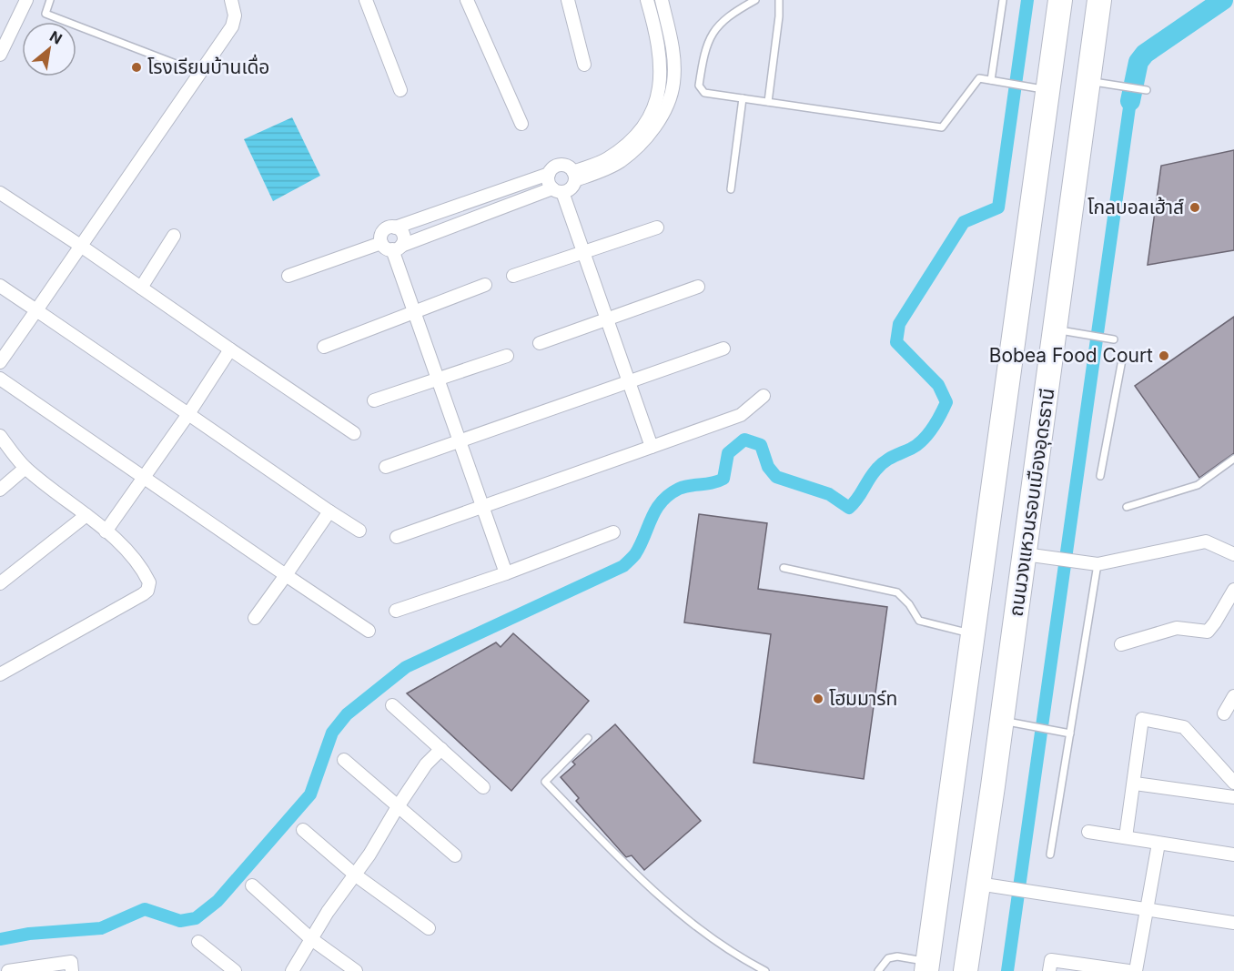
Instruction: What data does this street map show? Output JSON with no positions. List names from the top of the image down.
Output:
{
  "streets": {
    "highway": ["ถนนวงแหวนรอบเมืองอุดรธานี"]
  },
  "places": [
    "โรงเรียนบ้านเดื่อ",
    "โกลบอลเฮ้าส์",
    "Bobea Food Court",
    "โฮมมาร์ท"
  ],
  "north": "top right"
}
